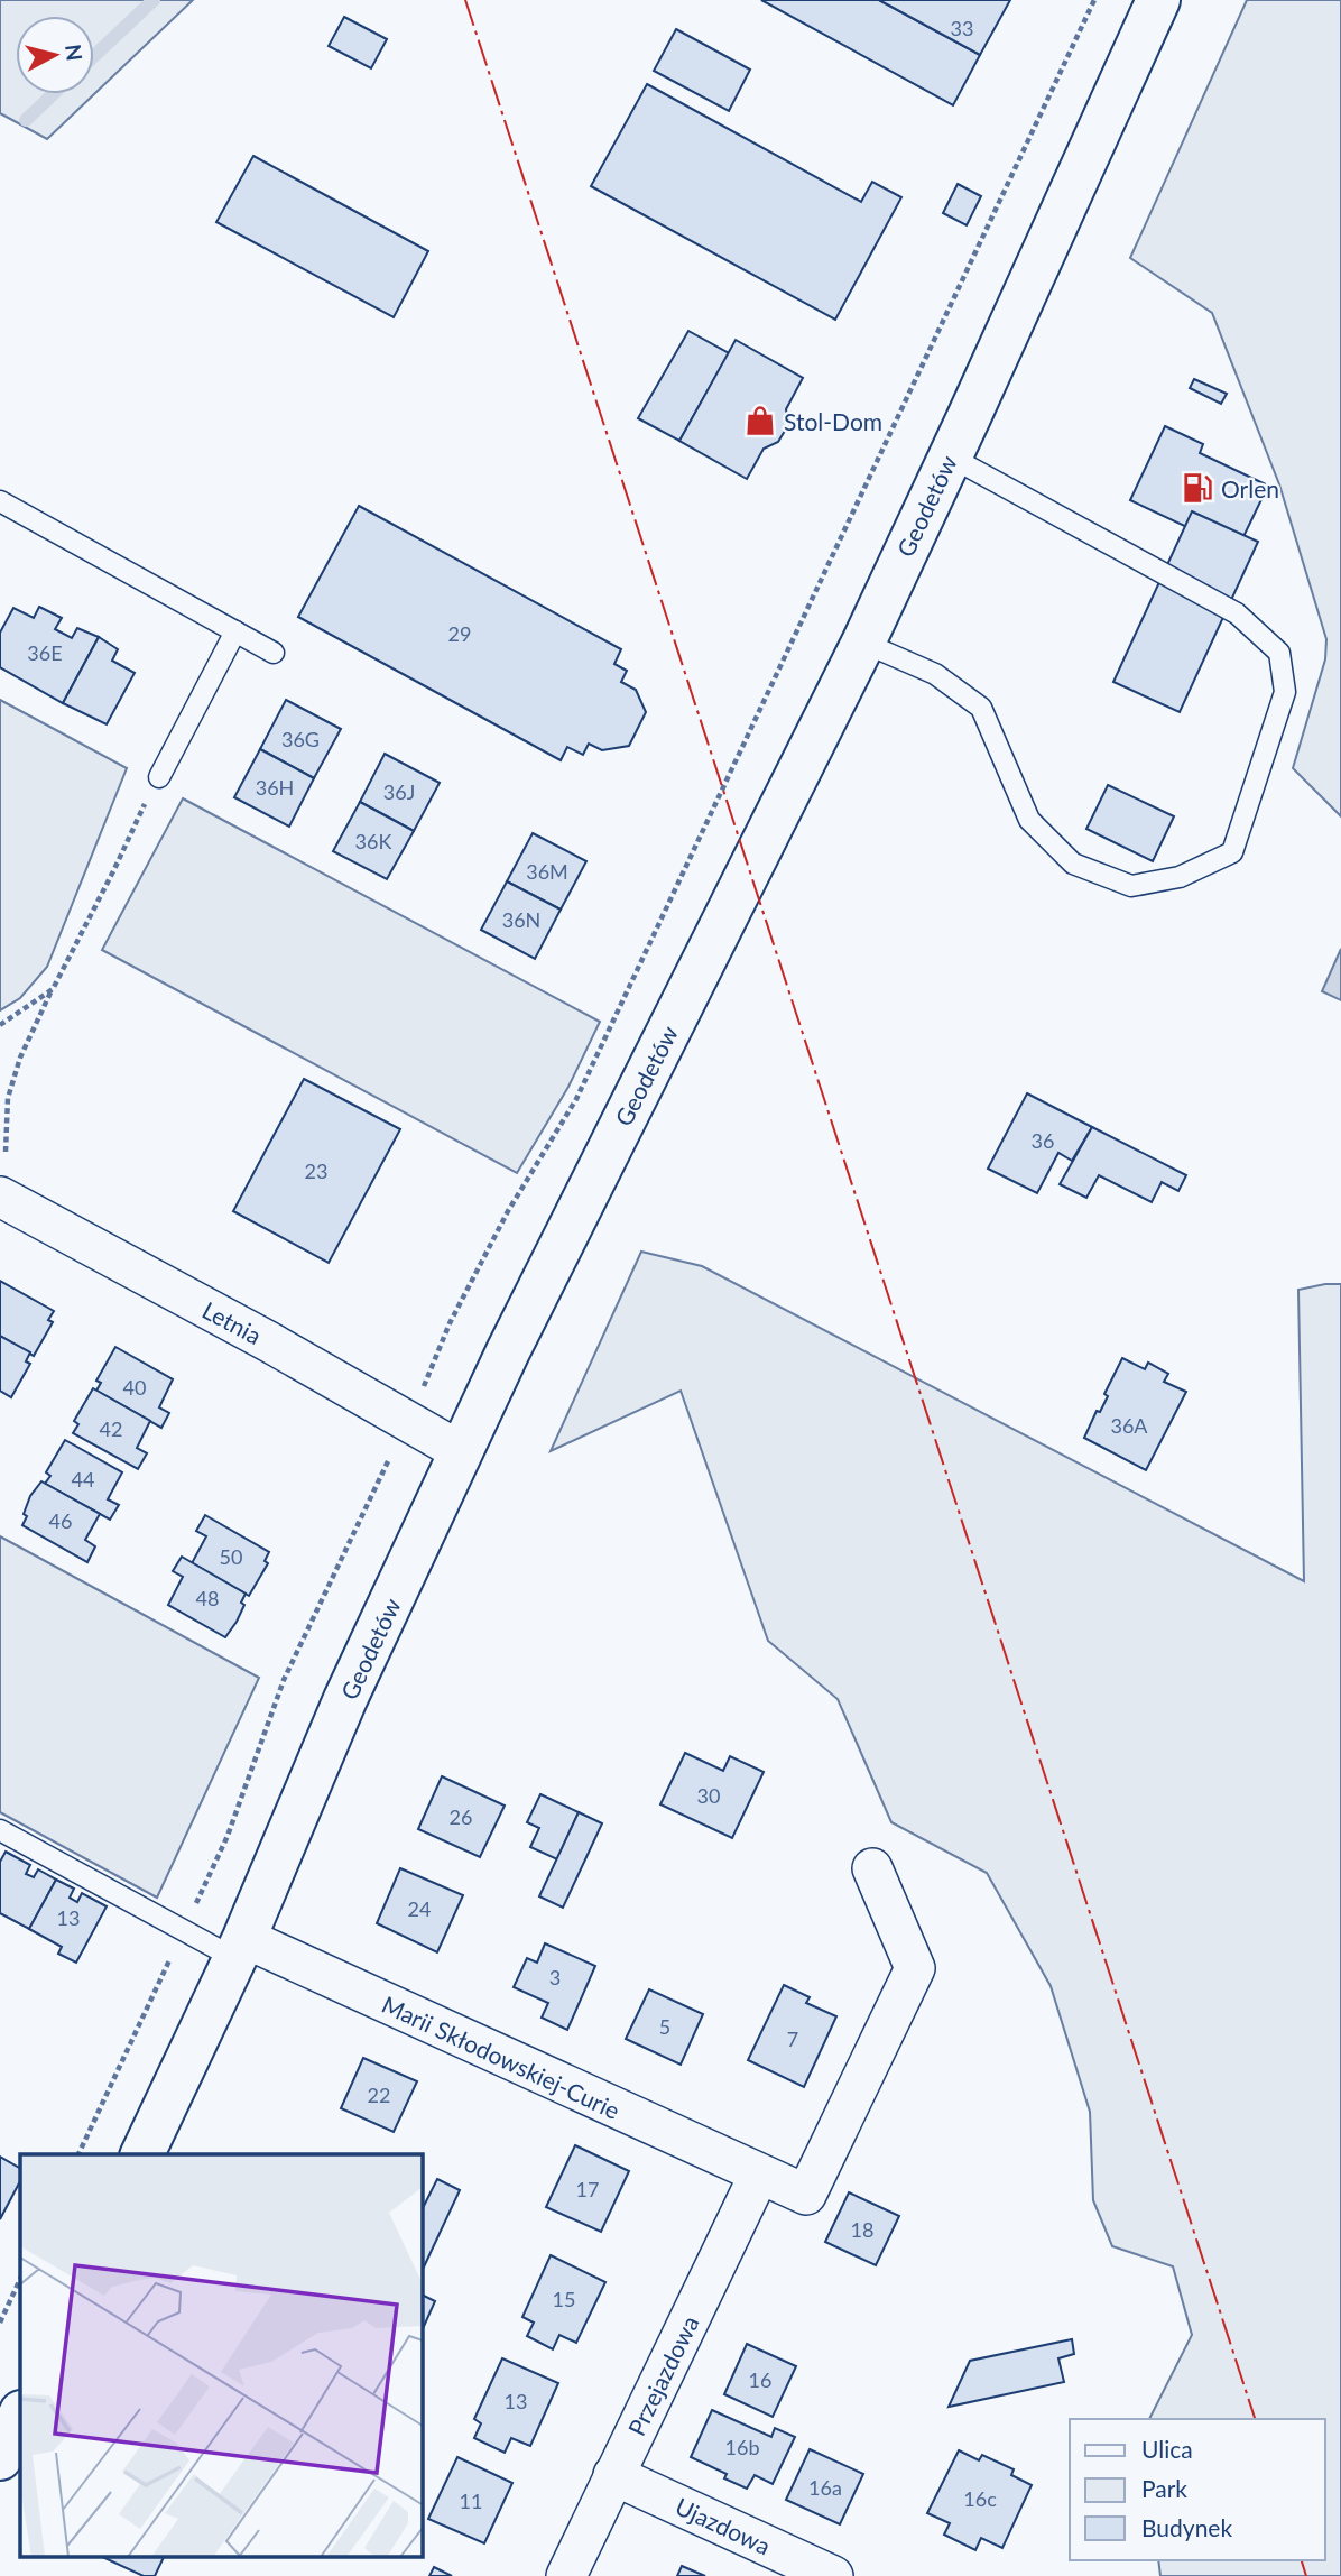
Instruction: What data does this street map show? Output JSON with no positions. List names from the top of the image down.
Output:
{
  "streets": {
    "main road": ["Geodetów"],
    "street": [
      "Letnia",
      "Marii Skłodowskiej-Curie",
      "Przejazdowa",
      "Ujazdowa"
    ]
  },
  "crossings": [
    ["Geodetów", "Letnia"],
    ["Geodetów", "Marii Skłodowskiej-Curie"],
    ["Marii Skłodowskiej-Curie", "Przejazdowa"],
    ["Przejazdowa", "Ujazdowa"]
  ],
  "places": {
    "shop": ["Stol-Dom"],
    "fuel station": ["Orlen"]
  },
  "house_numbers": [
    "33",
    "29",
    "36E",
    "36G",
    "36H",
    "36J",
    "36K",
    "36M",
    "36N",
    "36",
    "23",
    "40",
    "36A",
    "42",
    "44",
    "46",
    "50",
    "48",
    "30",
    "26",
    "24",
    "13",
    "3",
    "5",
    "7",
    "22",
    "17",
    "18",
    "15",
    "16",
    "13",
    "16b",
    "16a",
    "16c",
    "11"
  ],
  "legend": ["Ulica", "Park", "Budynek"],
  "north": "right"
}
